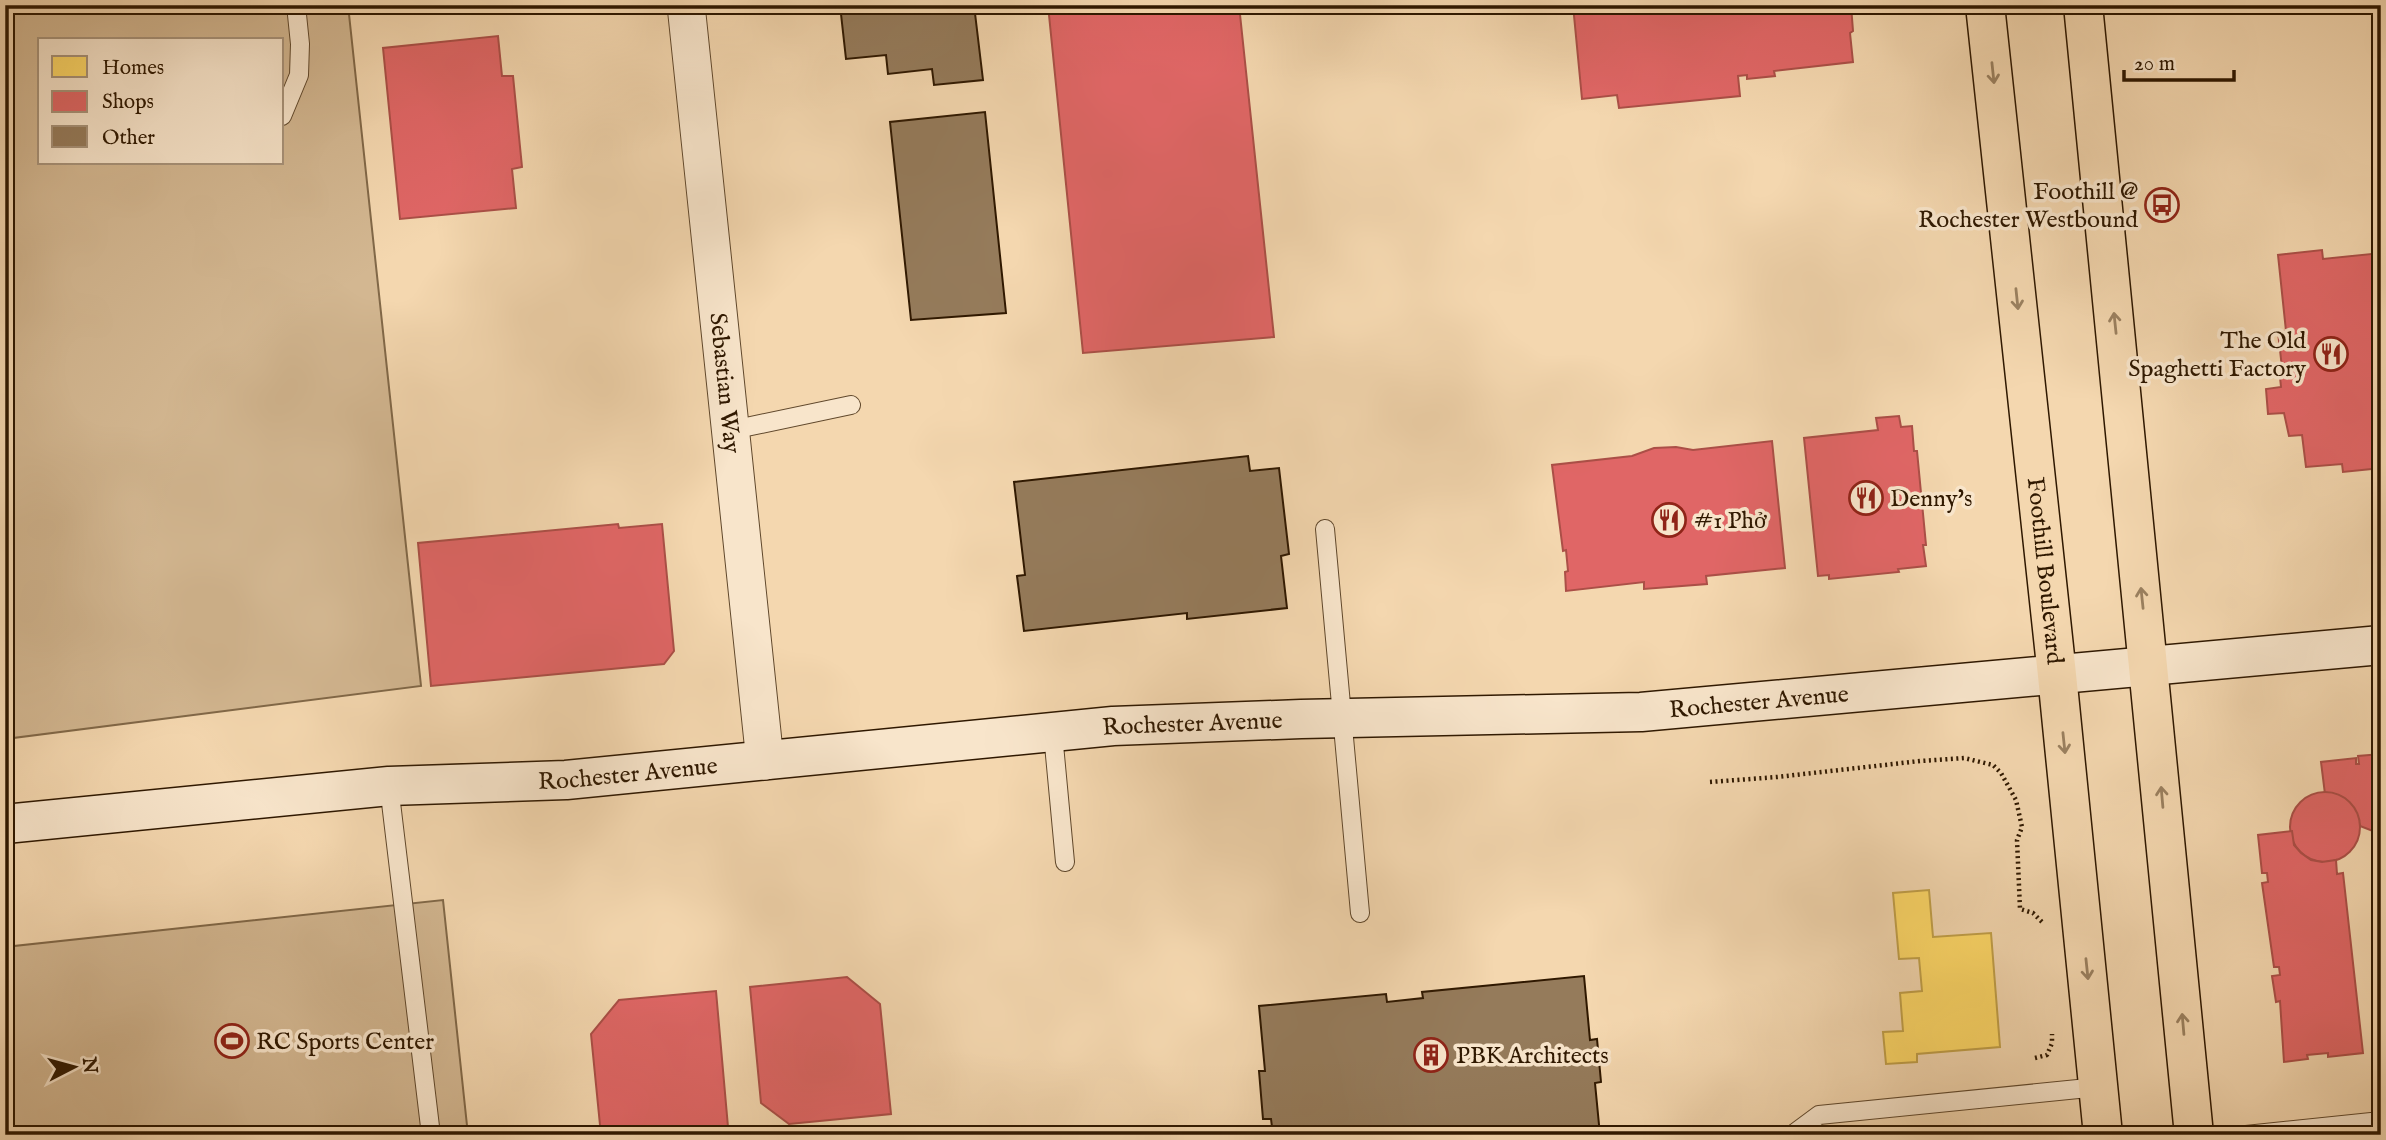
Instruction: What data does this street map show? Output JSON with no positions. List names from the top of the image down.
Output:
{
  "streets": {
    "main road": ["Foothill Boulevard", "Rochester Avenue"],
    "street": ["Sebastian Way"]
  },
  "crossings": [
    ["Sebastian Way", "Rochester Avenue"],
    ["Foothill Boulevard", "Rochester Avenue"]
  ],
  "places": {
    "bus stop": ["Foothill @ Rochester Westbound"],
    "restaurant": ["The Old Spaghetti Factory", "Denny's", "#1 Phở"],
    "sports": ["RC Sports Center"],
    "building": ["PBK Architects"]
  },
  "legend": ["Homes", "Shops", "Other"],
  "scale_bar": "20 m",
  "north": "right"
}
